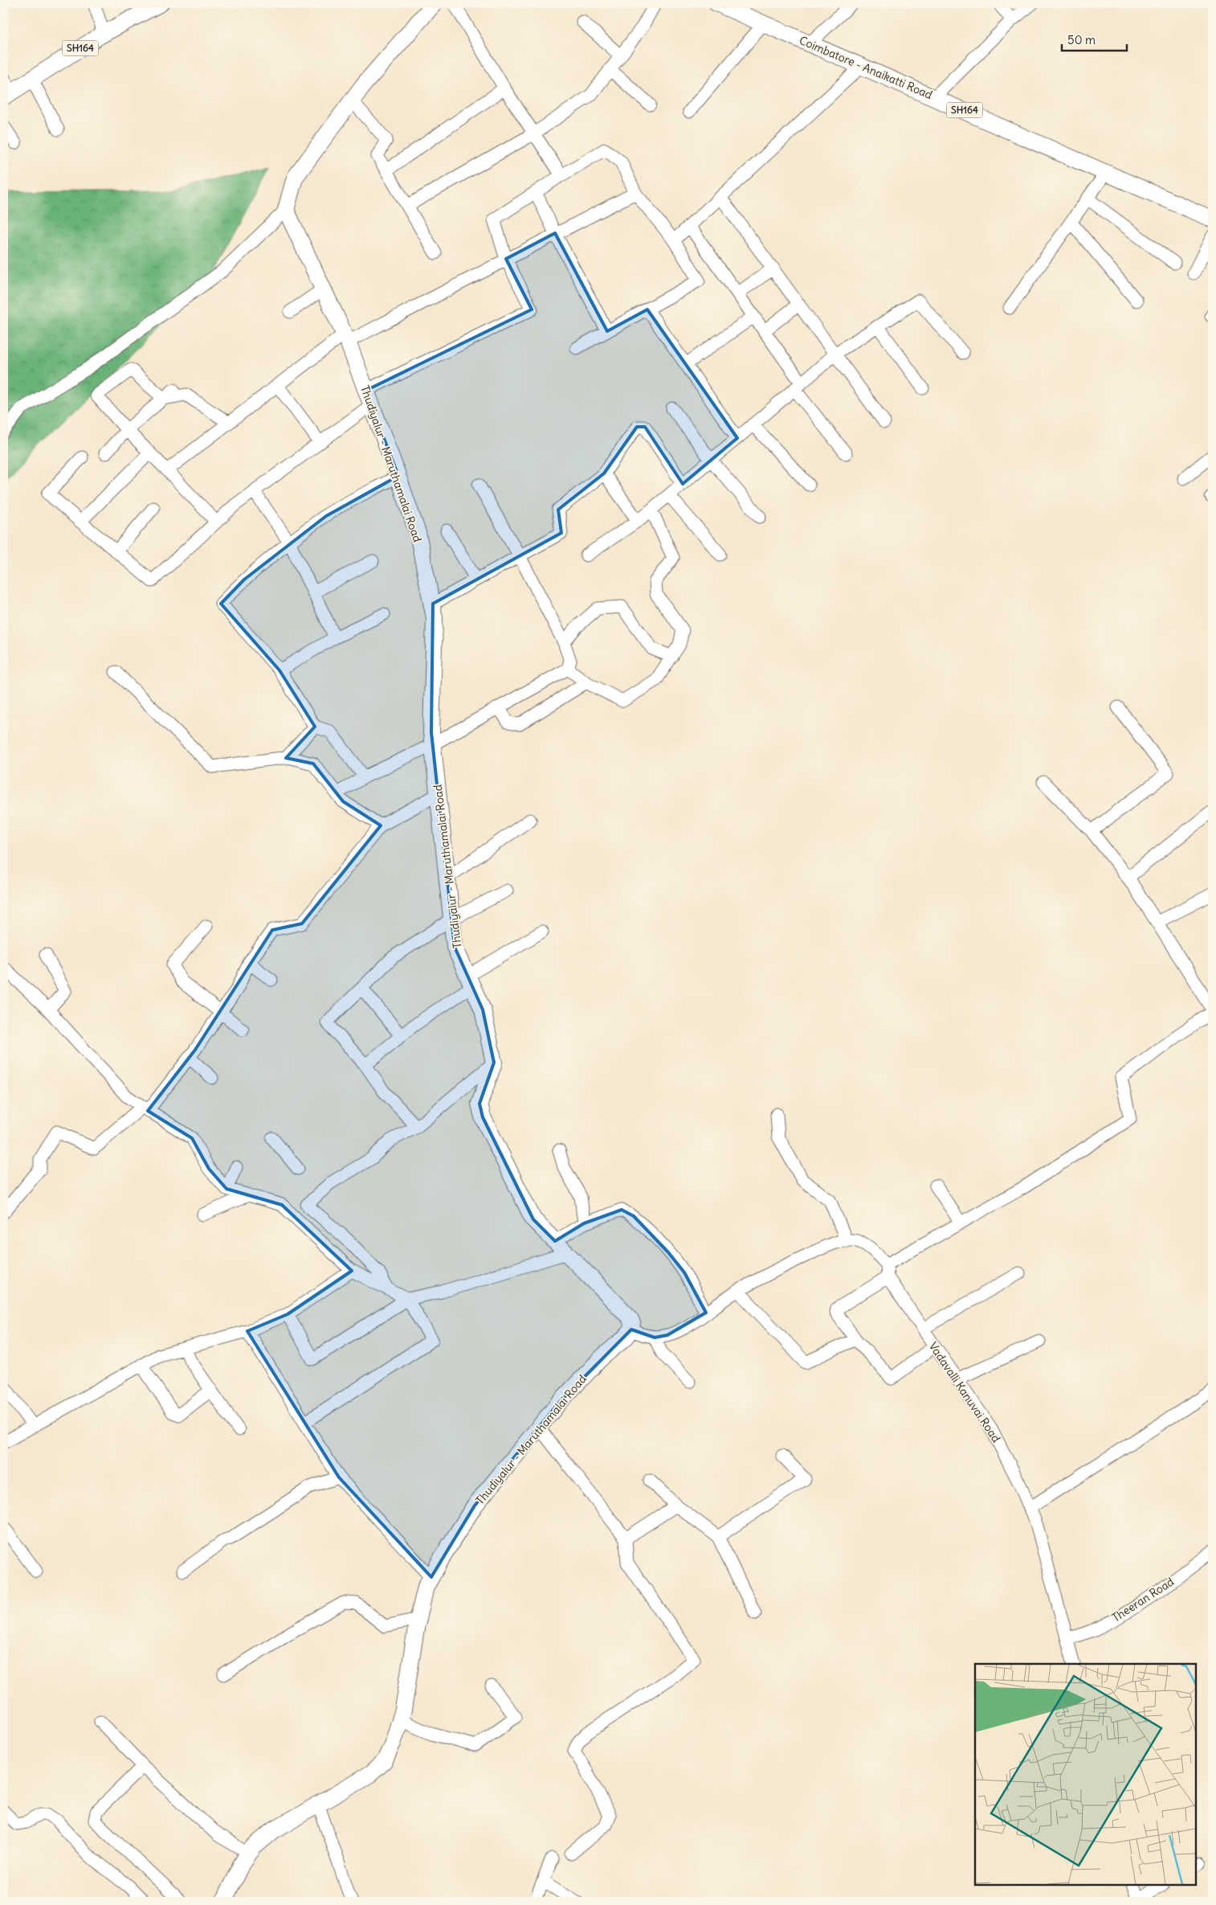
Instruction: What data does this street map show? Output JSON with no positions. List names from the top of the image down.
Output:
{
  "streets": {
    "main road": ["SH164", "Coimbatore - Anaikatti Road", "Thudiyalur - Maruthamalai Road"],
    "street": ["Vadavalli Kanuvai Road", "Theeran Road"]
  },
  "crossings": [
    ["Vadavalli Kanuvai Road", "Theeran Road"]
  ],
  "scale_bar": "50 m"
}
